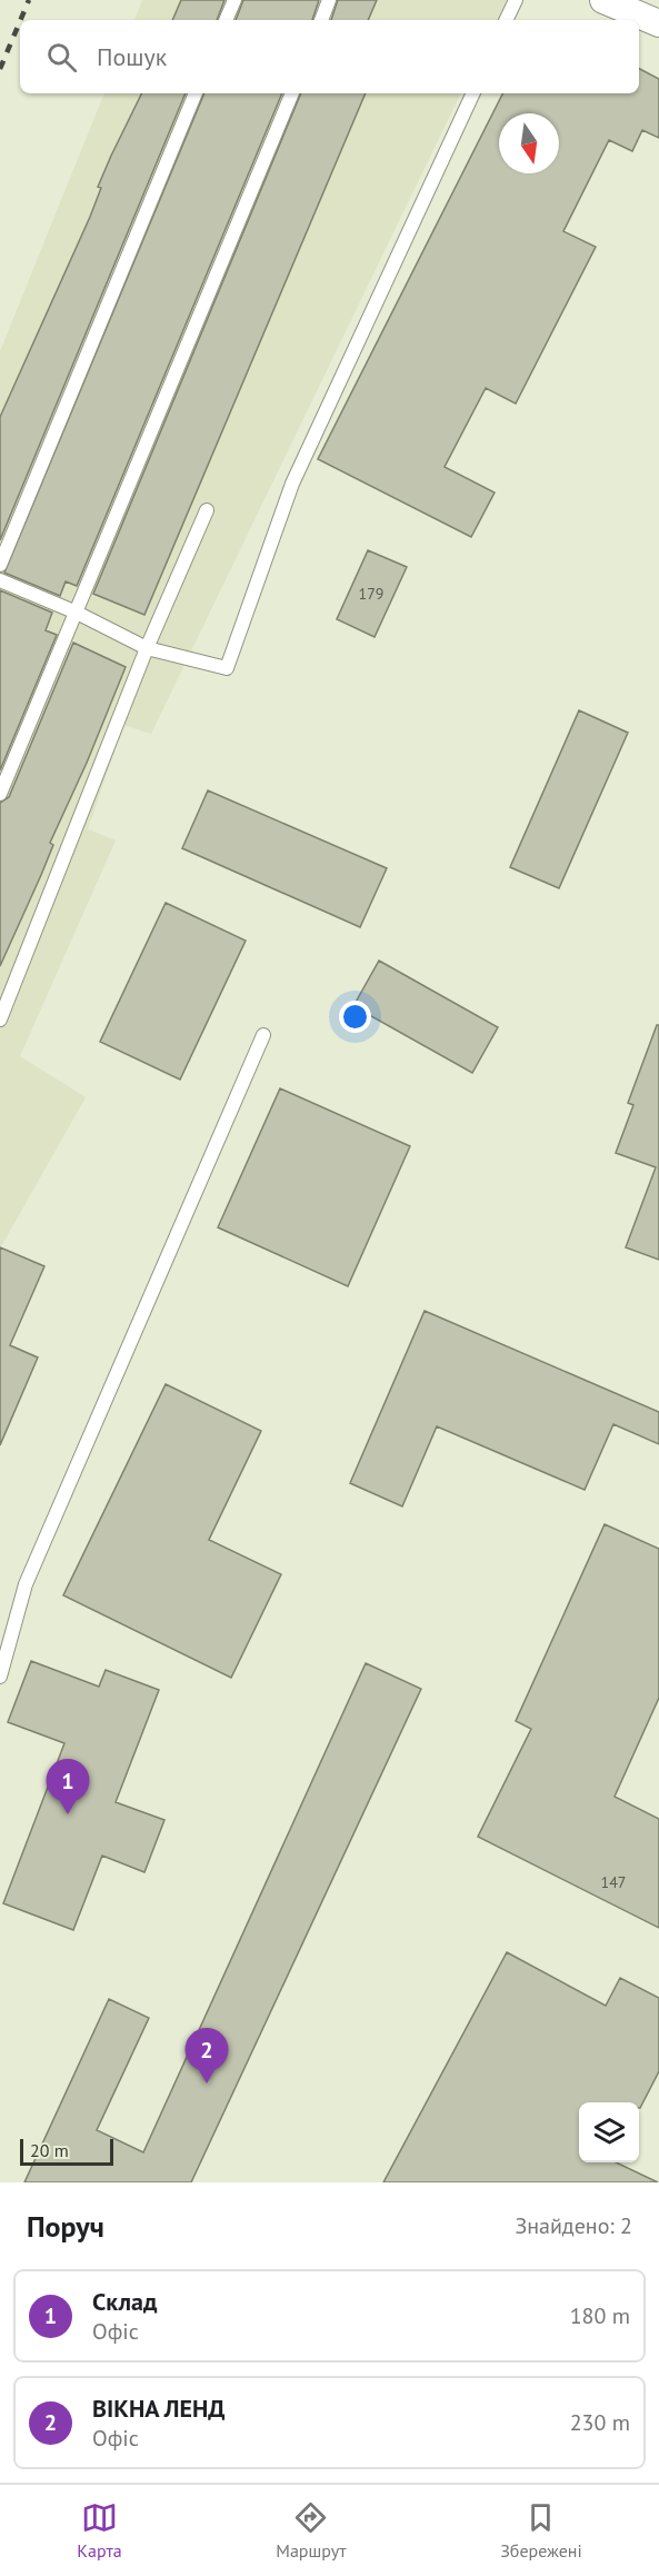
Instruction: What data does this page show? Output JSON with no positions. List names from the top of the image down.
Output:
{
  "house_numbers": ["179", "147"],
  "scale_bar": "20 m",
  "north": "bottom",
  "page": {
    "search": "Пошук",
    "pins": ["1", "2"],
    "scale": "20 m",
    "heading": ["Поруч", "Знайдено: 2"],
    "list": [
      {
        "mark": "1",
        "name": "Склад",
        "note": "Офіс",
        "value": "180 m"
      },
      {
        "mark": "2",
        "name": "ВІКНА ЛЕНД",
        "note": "Офіс",
        "value": "230 m"
      }
    ],
    "nav": ["Карта", "Маршрут", "Збережені"]
  }
}
